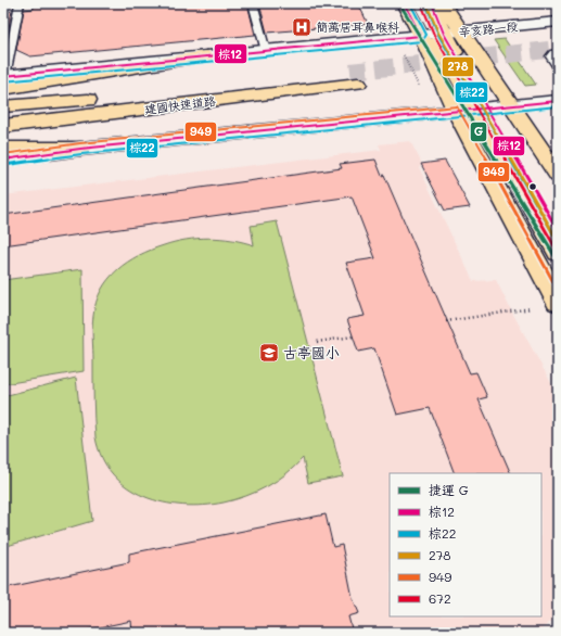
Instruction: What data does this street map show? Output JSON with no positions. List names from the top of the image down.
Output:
{
  "streets": {
    "main road": ["辛亥路一段", "建國快速道路"]
  },
  "places": {
    "hospital": ["簡萬居耳鼻喉科"],
    "school or university": ["古亭國小"]
  },
  "lines": [
    "metro line G",
    "transit line 棕12",
    "transit line 棕22",
    "transit line 278",
    "transit line 672",
    "transit line 949"
  ],
  "legend": [
    "捷運 G",
    "棕12",
    "棕22",
    "278",
    "949",
    "672"
  ]
}
